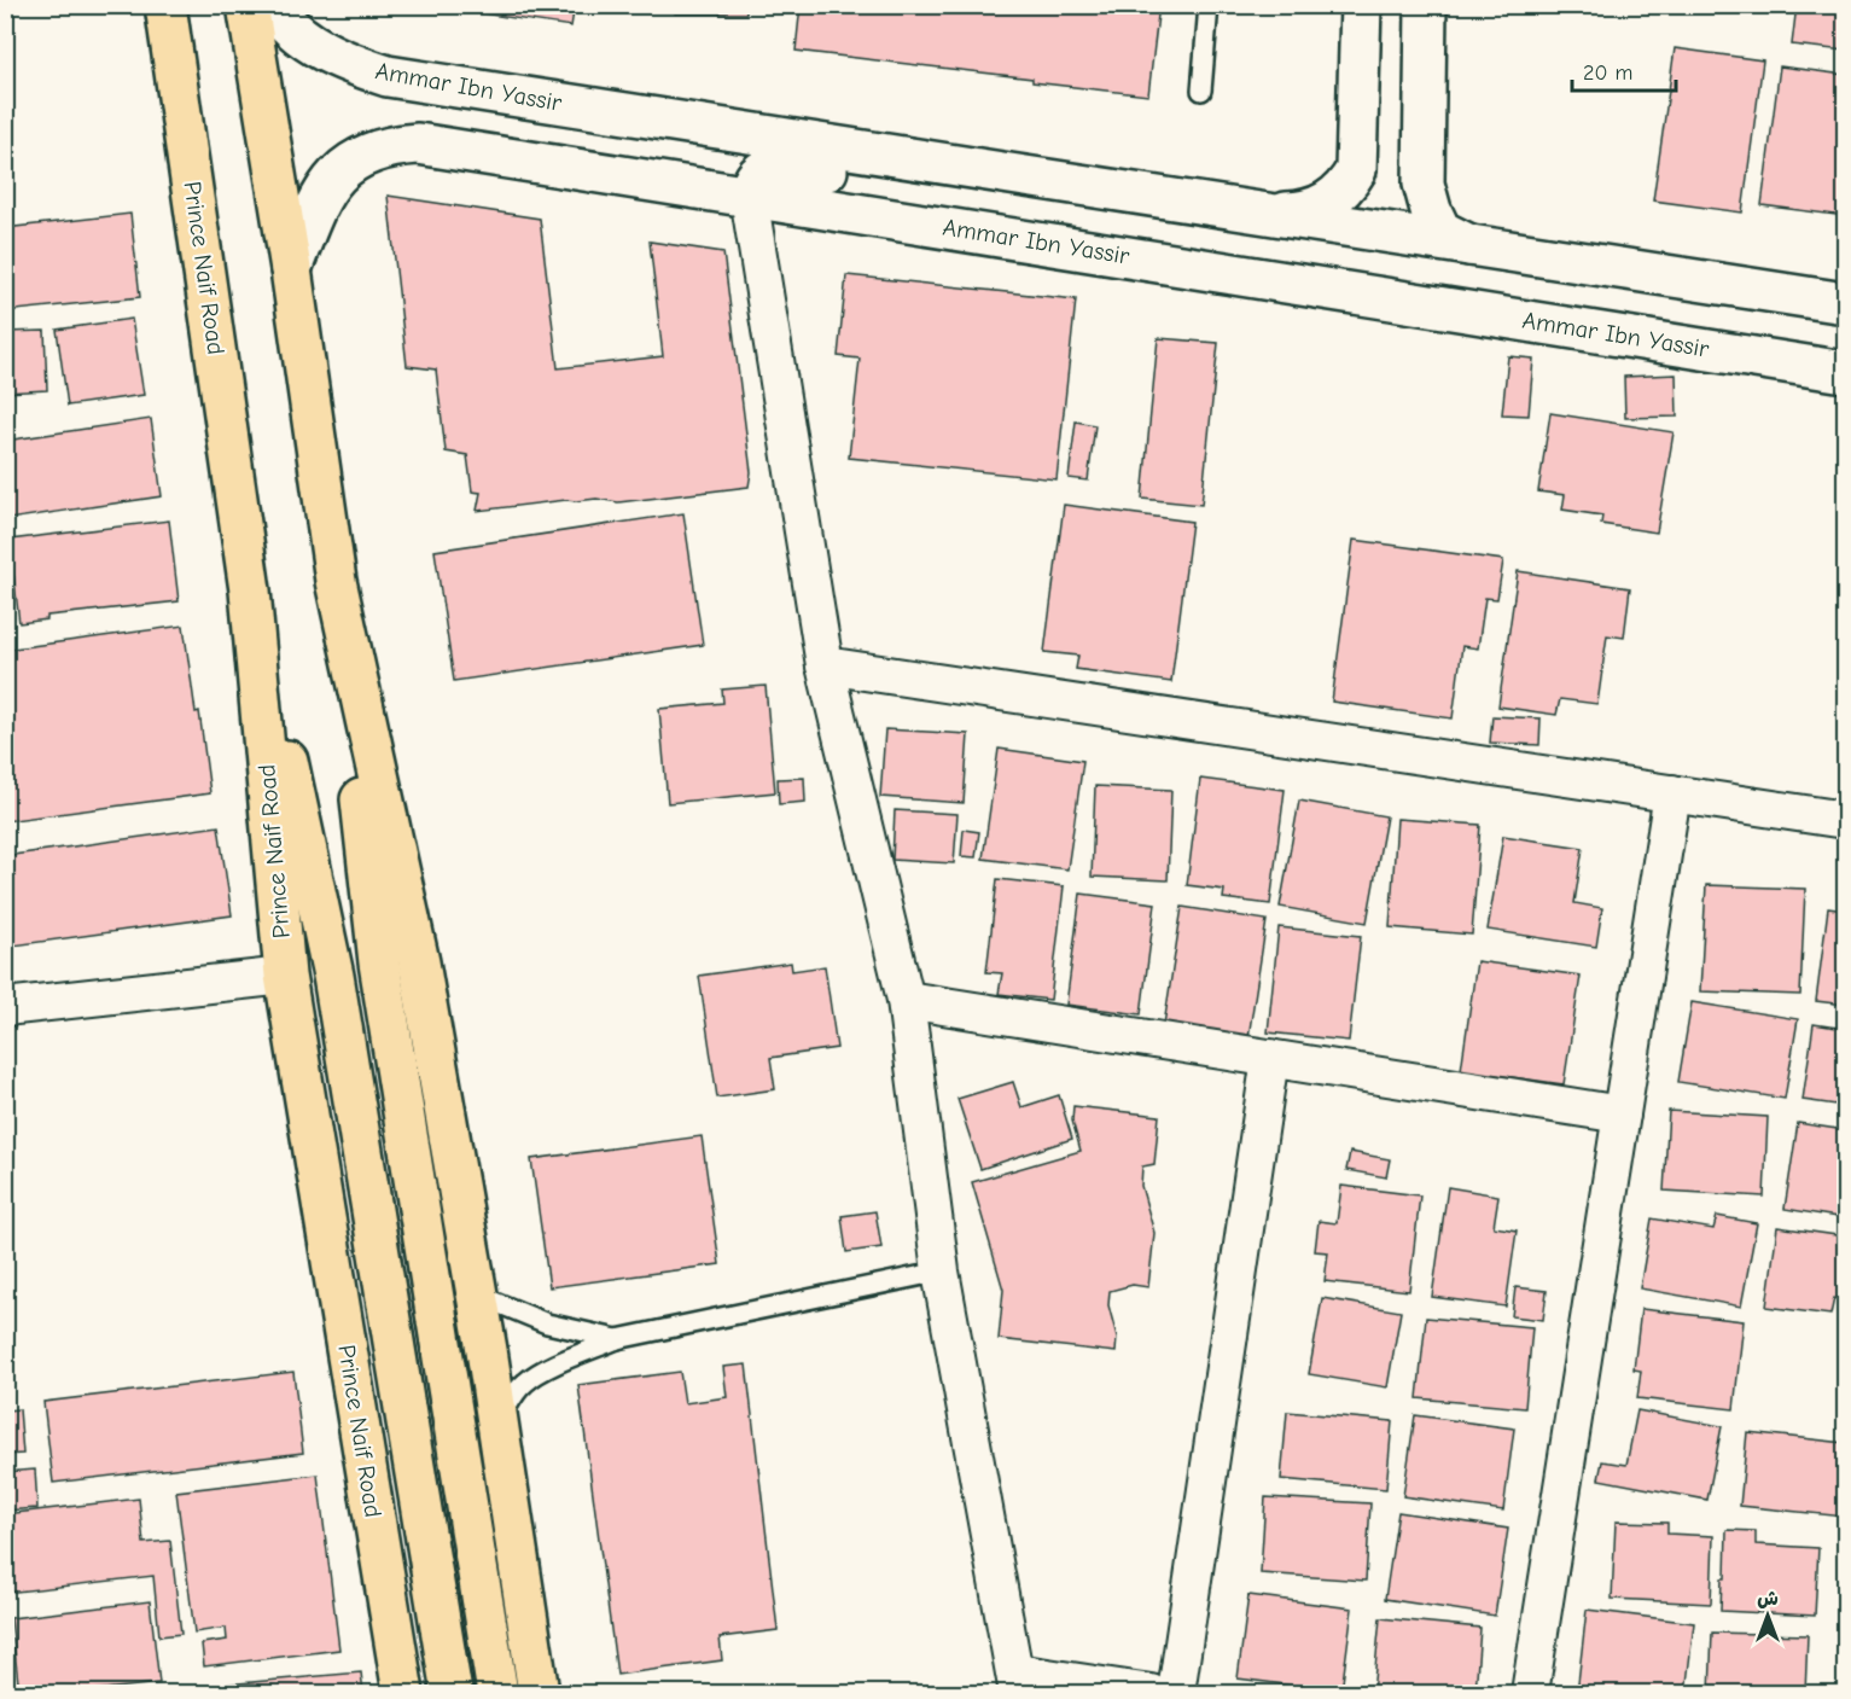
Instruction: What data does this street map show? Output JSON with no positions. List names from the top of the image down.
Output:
{
  "streets": {
    "main road": ["Prince Naif Road"],
    "street": ["Ammar Ibn Yassir"]
  },
  "scale_bar": "20 m",
  "north": "top"
}
